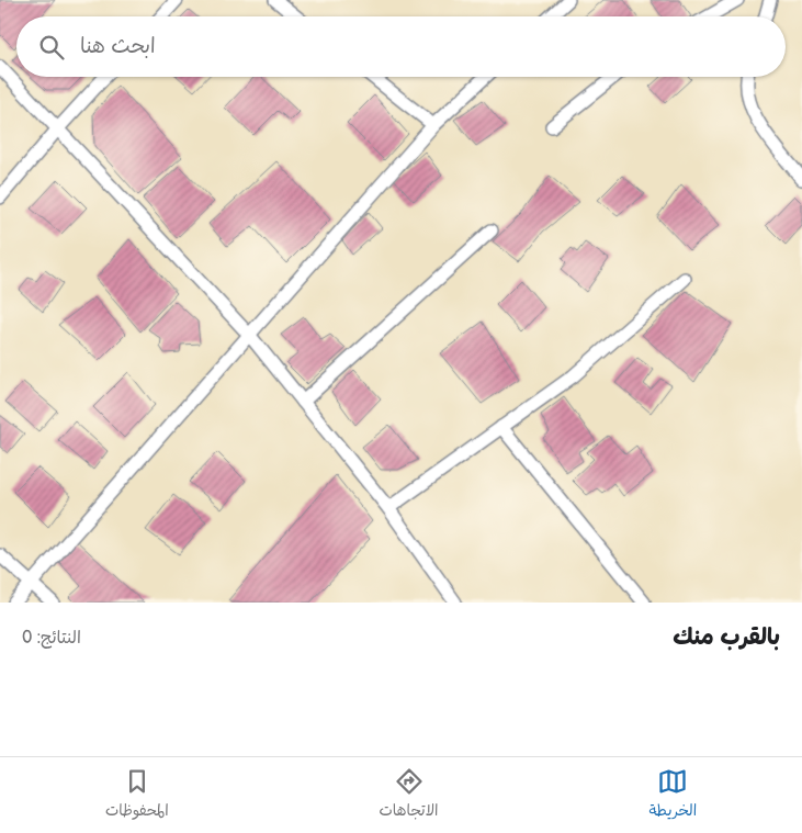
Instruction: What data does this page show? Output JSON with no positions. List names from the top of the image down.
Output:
{
  "page": {
    "search": "ابحث هنا",
    "heading": ["بالقرب منك", "النتائج: 0"],
    "nav": ["الخريطة", "الاتجاهات", "المحفوظات"]
  }
}
